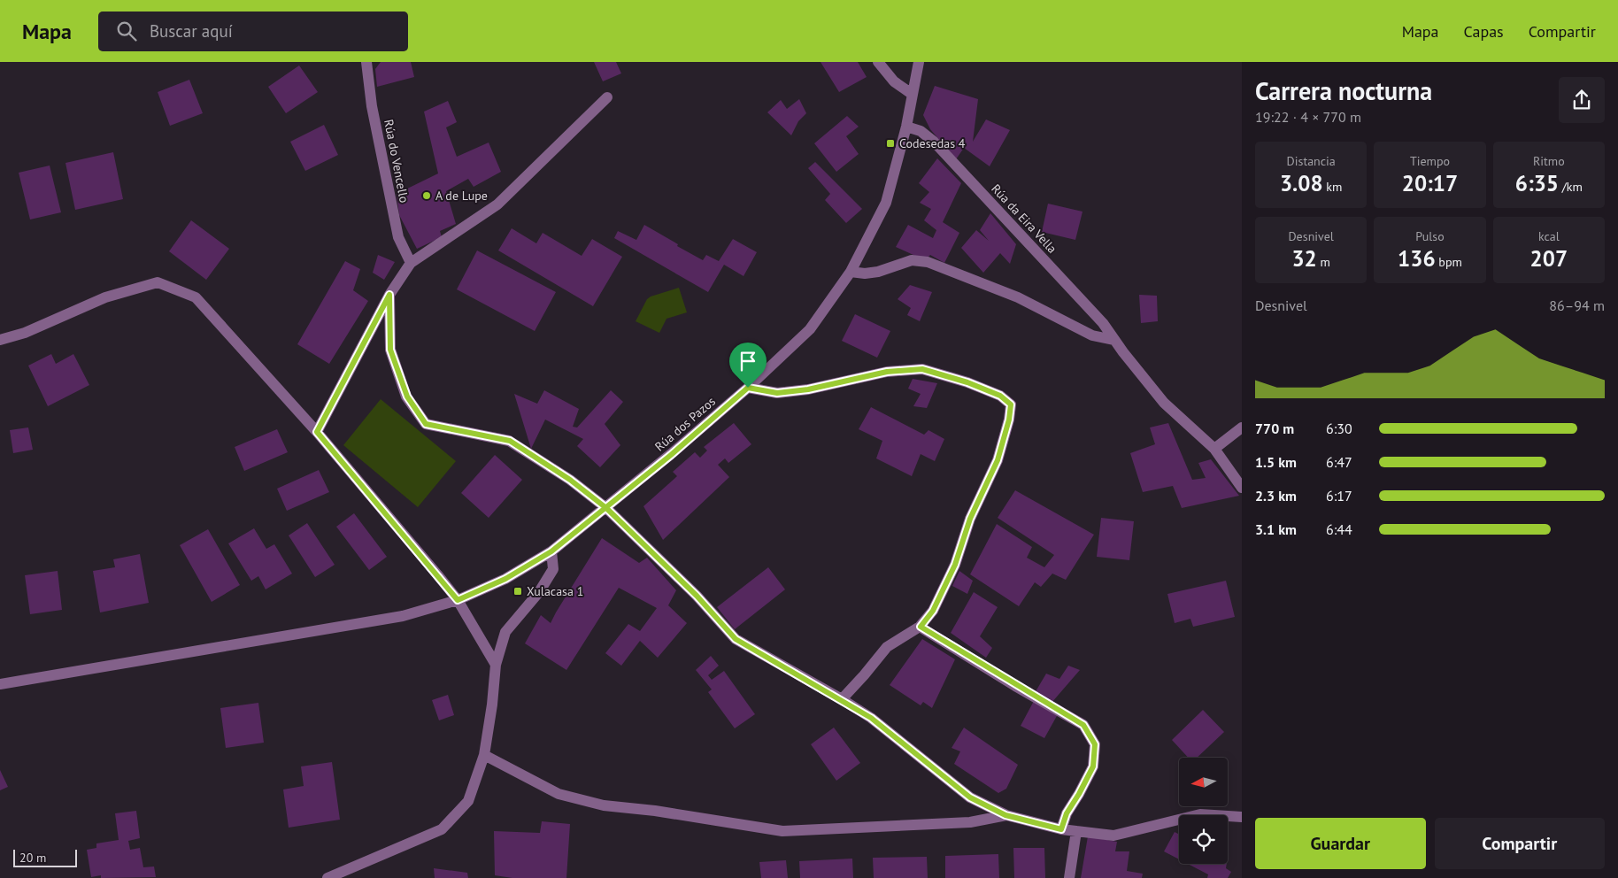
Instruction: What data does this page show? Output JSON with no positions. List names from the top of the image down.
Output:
{
  "streets": {
    "street": ["Rúa do Vencello", "Rúa da Eira Vella", "Rúa dos Pazos"]
  },
  "crossings": [
    ["Rúa da Eira Vella", "Rúa dos Pazos"]
  ],
  "places": {
    "transit": ["Codesedas 4", "Xulacasa 1"],
    "other": ["A de Lupe"]
  },
  "scale_bar": "20 m",
  "north": "left",
  "page": {
    "header": "Mapa",
    "search": "Buscar aquí",
    "nav": ["Mapa", "Capas", "Compartir"],
    "heading": ["Carrera nocturna", "19:22 · 4 × 770 m"],
    "stats": [
      ["Distancia", "3.08 km"],
      ["Tiempo", "20:17"],
      ["Ritmo", "6:35 /km"],
      ["Desnivel", "32 m"],
      ["Pulso", "136 bpm"],
      ["kcal", "207"]
    ],
    "chart": ["Desnivel", "86–94 m"],
    "list": [
      {
        "name": "770 m",
        "note": "6:30"
      },
      {
        "name": "1.5 km",
        "note": "6:47"
      },
      {
        "name": "2.3 km",
        "note": "6:17"
      },
      {
        "name": "3.1 km",
        "note": "6:44"
      }
    ],
    "buttons": ["Guardar", "Compartir"],
    "scale": "20 m"
  }
}
